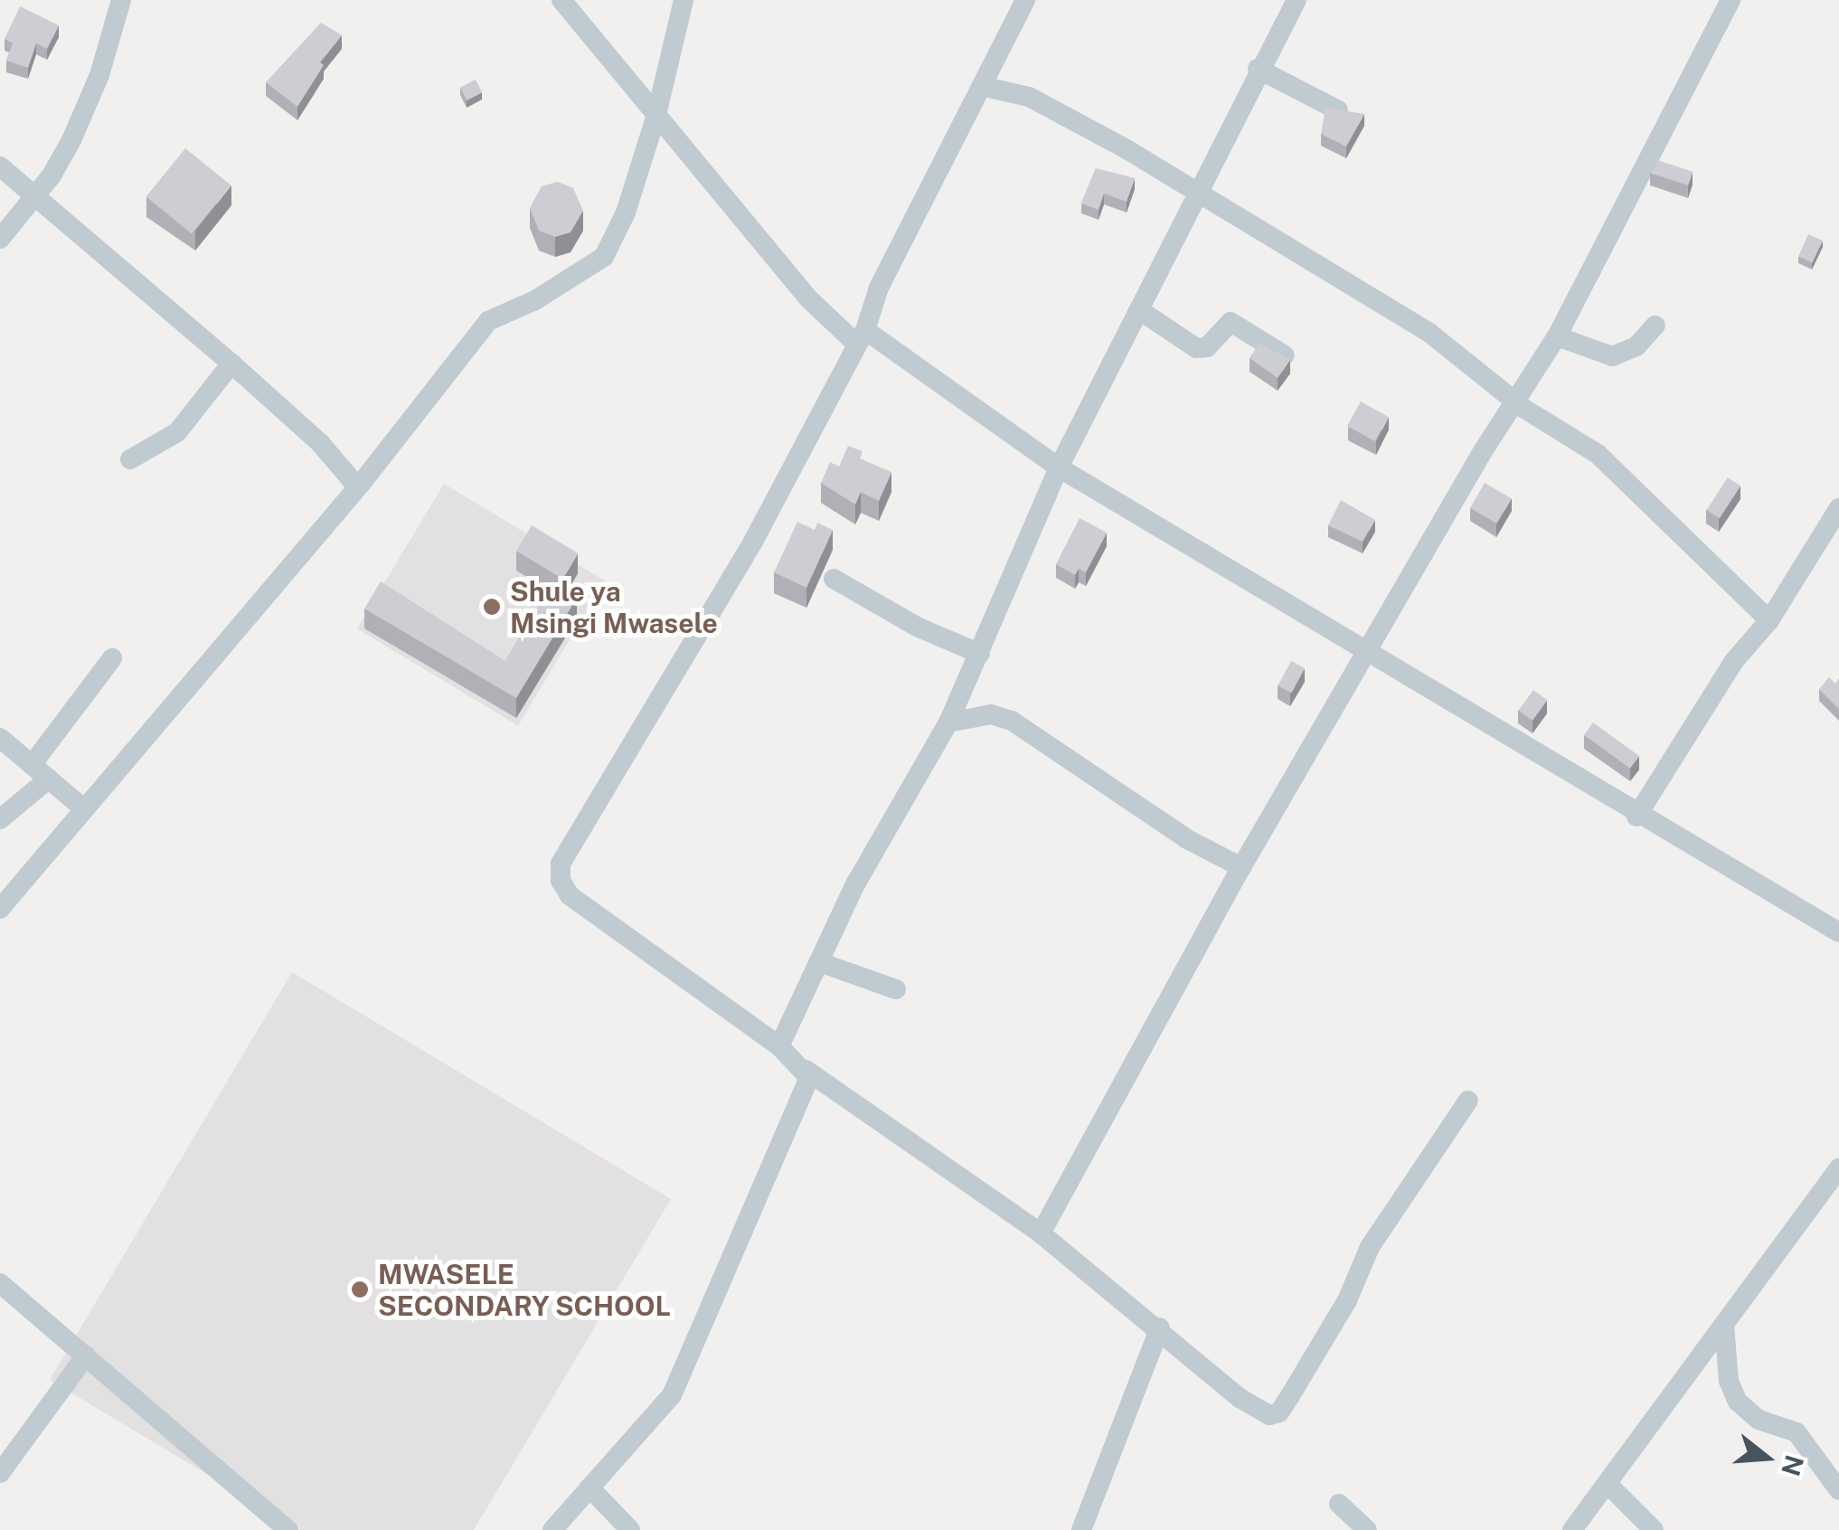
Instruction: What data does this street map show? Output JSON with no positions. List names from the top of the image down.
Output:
{
  "places": ["Shule ya Msingi Mwasele", "MWASELE SECONDARY SCHOOL"],
  "north": "right"
}
